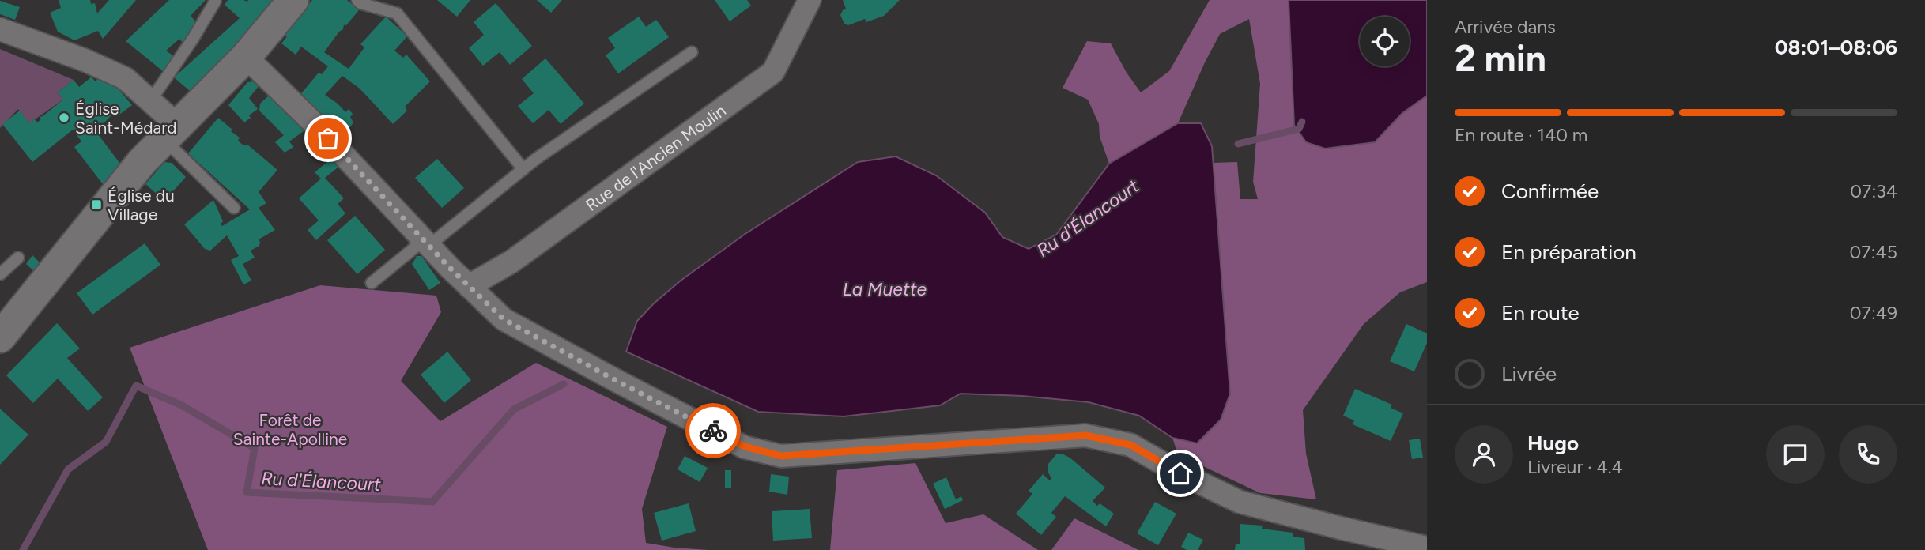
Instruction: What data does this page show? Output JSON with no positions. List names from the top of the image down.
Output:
{
  "streets": {
    "street": ["Rue de l'Ancien Moulin"]
  },
  "water": ["Ru d'Élancourt", "La Muette"],
  "parks": ["Forêt de Sainte-Apolline"],
  "places": {
    "other": ["Église Saint-Médard"],
    "transit": ["Église du Village"]
  },
  "page": {
    "heading": ["2 min", "Arrivée dans", "08:01–08:06"],
    "panel": ["Hugo", "Livreur · 4.4"],
    "bar": "En route · 140 m",
    "list": [
      ["Confirmée", "07:34"],
      ["En préparation", "07:45"],
      ["En route", "07:49"],
      "Livrée"
    ]
  }
}
